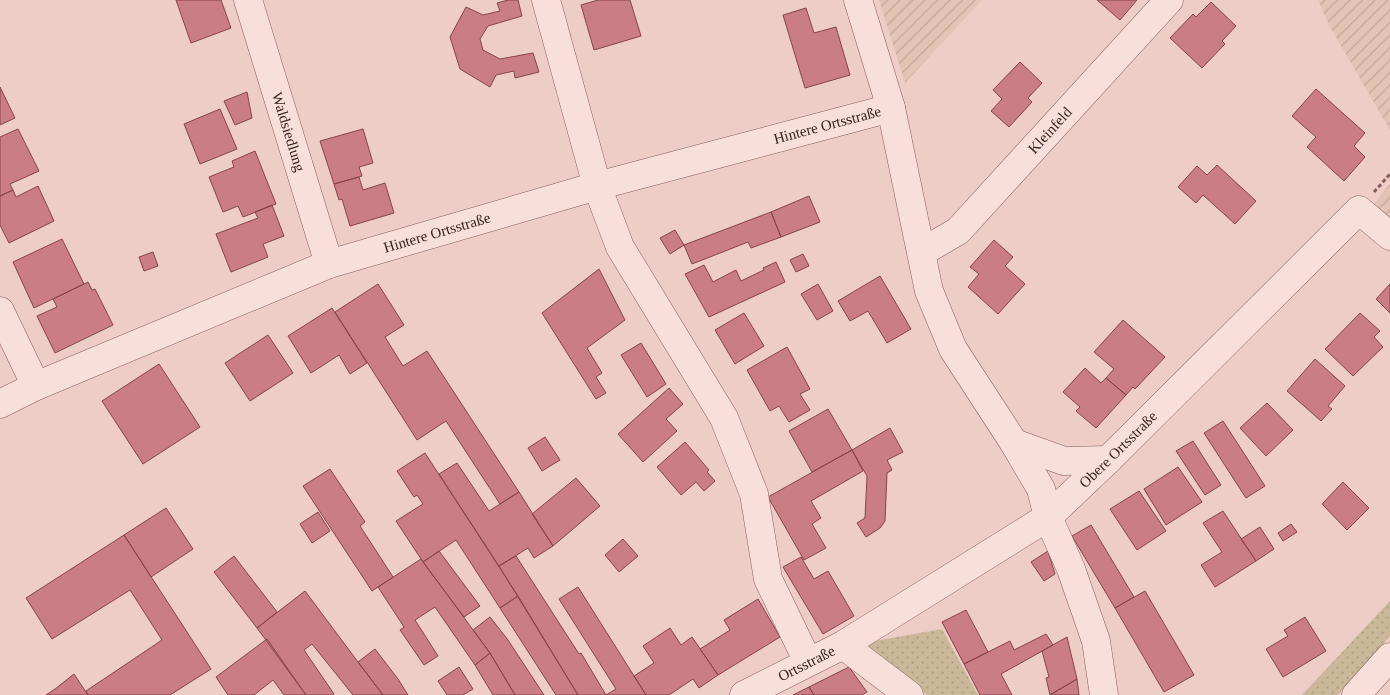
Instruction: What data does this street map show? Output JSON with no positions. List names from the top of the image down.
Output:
{
  "streets": {
    "street": [
      "Hintere Ortsstraße",
      "Kleinfeld",
      "Waldsiedlung",
      "Obere Ortsstraße",
      "Ortsstraße"
    ]
  },
  "crossings": [
    ["Hintere Ortsstraße", "Waldsiedlung"],
    ["Obere Ortsstraße", "Ortsstraße"]
  ]
}
